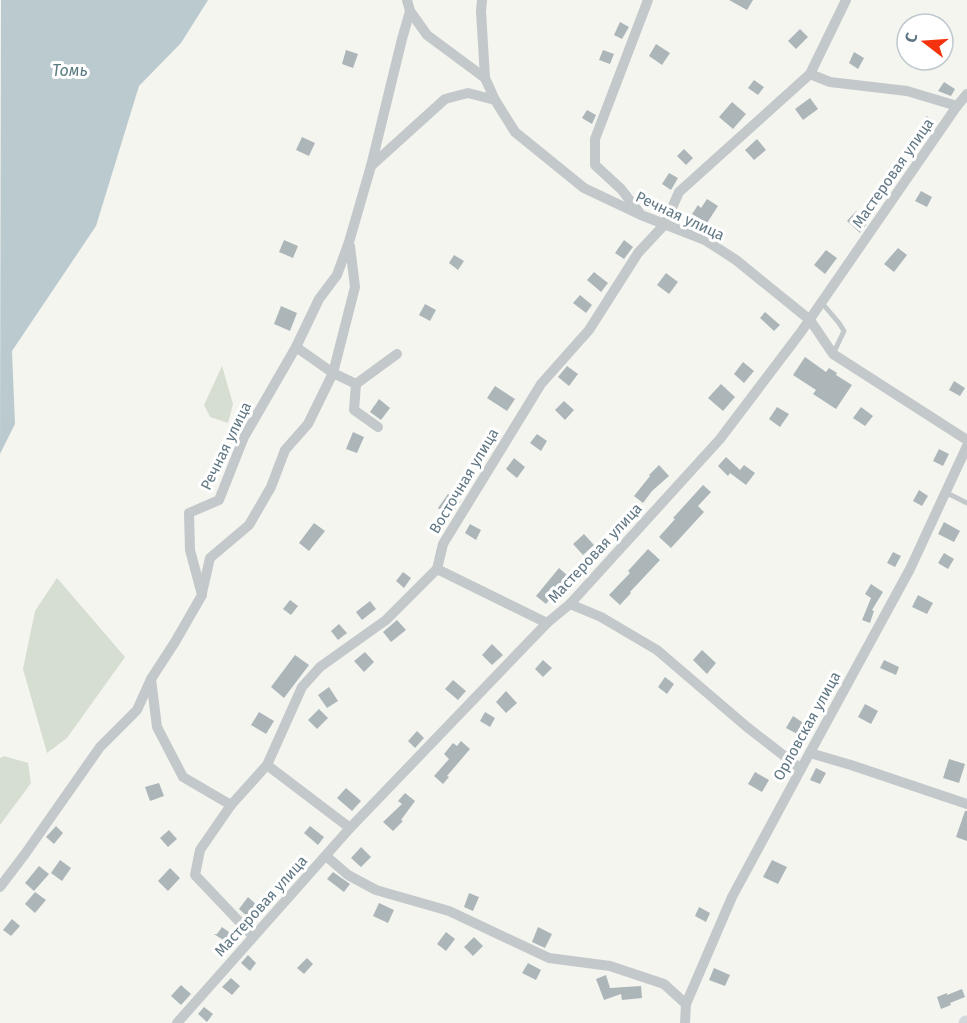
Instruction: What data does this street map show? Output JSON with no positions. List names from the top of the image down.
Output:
{
  "streets": {
    "street": [
      "Мастеровая улица",
      "Речная улица",
      "Восточная улица",
      "Орловская улица"
    ]
  },
  "crossings": [
    ["Мастеровая улица", "Речная улица"],
    ["Мастеровая улица", "Восточная улица"],
    ["Речная улица", "Восточная улица"]
  ],
  "water": ["Томь"],
  "north": "left"
}
